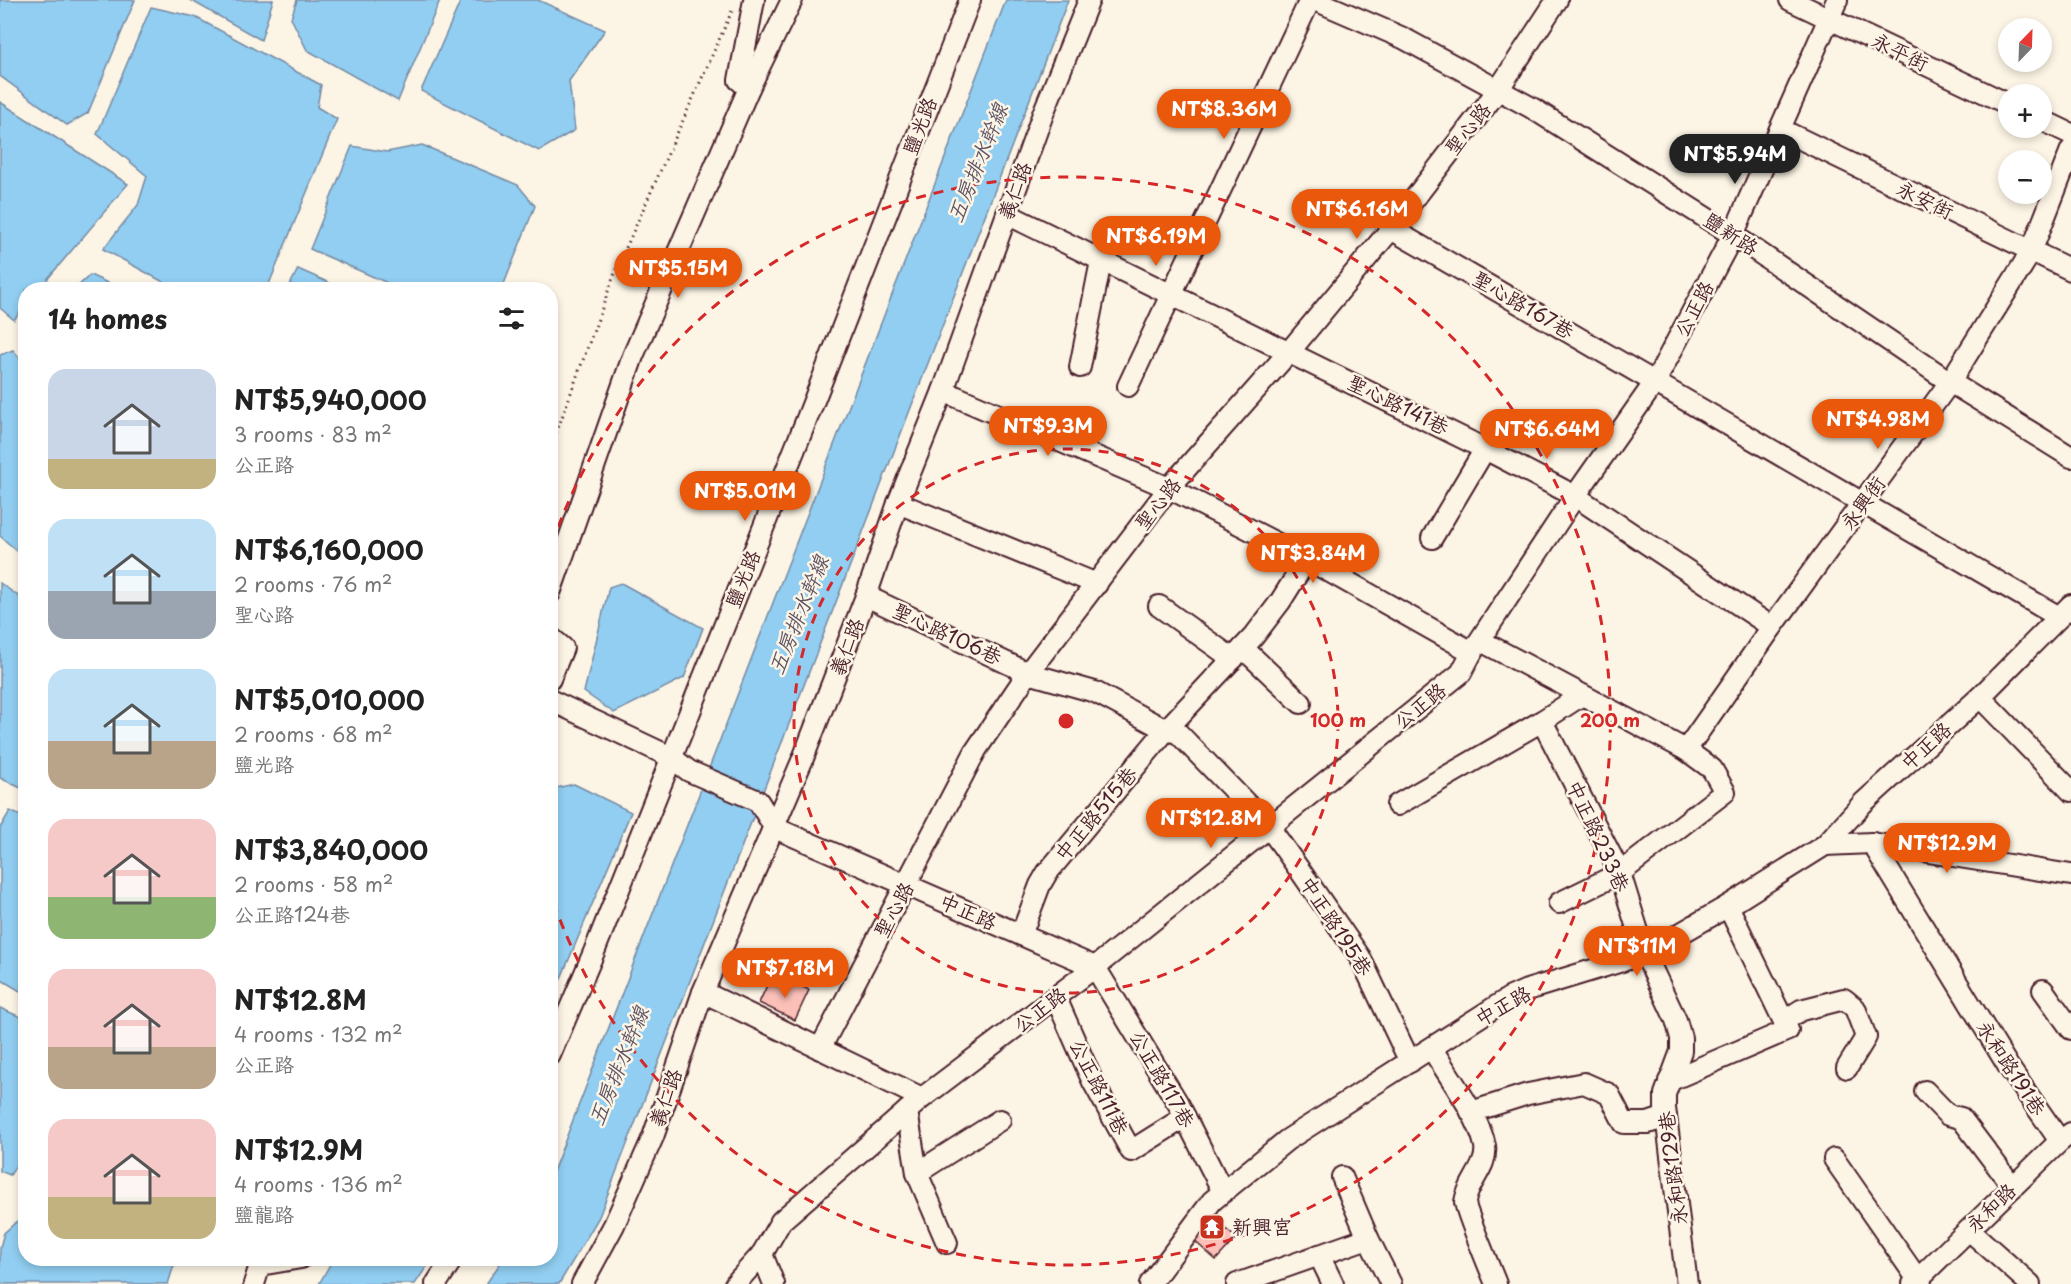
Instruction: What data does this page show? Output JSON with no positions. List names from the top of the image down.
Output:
{
  "streets": {
    "street": [
      "永平街",
      "鹽光路",
      "聖心路",
      "義仁路",
      "永安街",
      "鹽新路",
      "聖心路167巷",
      "公正路",
      "聖心路141巷",
      "永興街",
      "聖心路106巷",
      "中正路",
      "中正路515巷",
      "中正路233巷",
      "中正路195巷",
      "永和路191巷",
      "公正路117巷",
      "公正路111巷",
      "永和路129巷",
      "永和路"
    ]
  },
  "crossings": [
    ["永平街", "公正路"],
    ["聖心路", "鹽新路"],
    ["聖心路", "聖心路167巷"],
    ["聖心路", "聖心路141巷"],
    ["聖心路", "聖心路106巷"],
    ["聖心路", "中正路"],
    ["義仁路", "聖心路141巷"],
    ["義仁路", "聖心路106巷"],
    ["義仁路", "中正路"],
    ["永安街", "公正路"],
    ["永安街", "永興街"],
    ["鹽新路", "公正路"],
    ["鹽新路", "永興街"],
    ["聖心路167巷", "公正路"],
    ["聖心路167巷", "永興街"],
    ["聖心路167巷", "中正路"],
    ["公正路", "聖心路141巷"],
    ["公正路", "中正路"],
    ["公正路", "中正路195巷"],
    ["公正路", "公正路117巷"],
    ["公正路", "公正路111巷"],
    ["聖心路141巷", "永興街"],
    ["聖心路106巷", "中正路515巷"],
    ["聖心路106巷", "中正路195巷"],
    ["中正路", "中正路515巷"],
    ["中正路", "中正路233巷"],
    ["中正路", "中正路195巷"],
    ["中正路", "公正路117巷"],
    ["中正路", "永和路129巷"],
    ["中正路515巷", "中正路195巷"],
    ["中正路233巷", "永和路129巷"],
    ["永和路191巷", "永和路"],
    ["公正路117巷", "公正路111巷"]
  ],
  "water": ["五房排水幹線"],
  "places": {
    "temple": ["新興宮"]
  },
  "north": "top right",
  "page": {
    "map_buttons": ["+", "−"],
    "price": [
      "NT$8.36M",
      "NT$5.94M",
      "NT$6.16M",
      "NT$6.19M",
      "NT$5.15M",
      "NT$4.98M",
      "NT$9.3M",
      "NT$6.64M",
      "NT$5.01M",
      "NT$3.84M",
      "NT$12.8M",
      "NT$12.9M",
      "NT$11M",
      "NT$7.18M"
    ],
    "heading": "14 homes",
    "list": [
      {
        "name": "NT$5,940,000",
        "note": "3 rooms · 83 m² · 公正路"
      },
      {
        "name": "NT$6,160,000",
        "note": "2 rooms · 76 m² · 聖心路"
      },
      {
        "name": "NT$5,010,000",
        "note": "2 rooms · 68 m² · 鹽光路"
      },
      {
        "name": "NT$3,840,000",
        "note": "2 rooms · 58 m² · 公正路124巷"
      },
      {
        "name": "NT$12.8M",
        "note": "4 rooms · 132 m² · 公正路"
      },
      {
        "name": "NT$12.9M",
        "note": "4 rooms · 136 m² · 鹽龍路"
      }
    ]
  },
  "rings": ["100 m", "200 m"]
}
